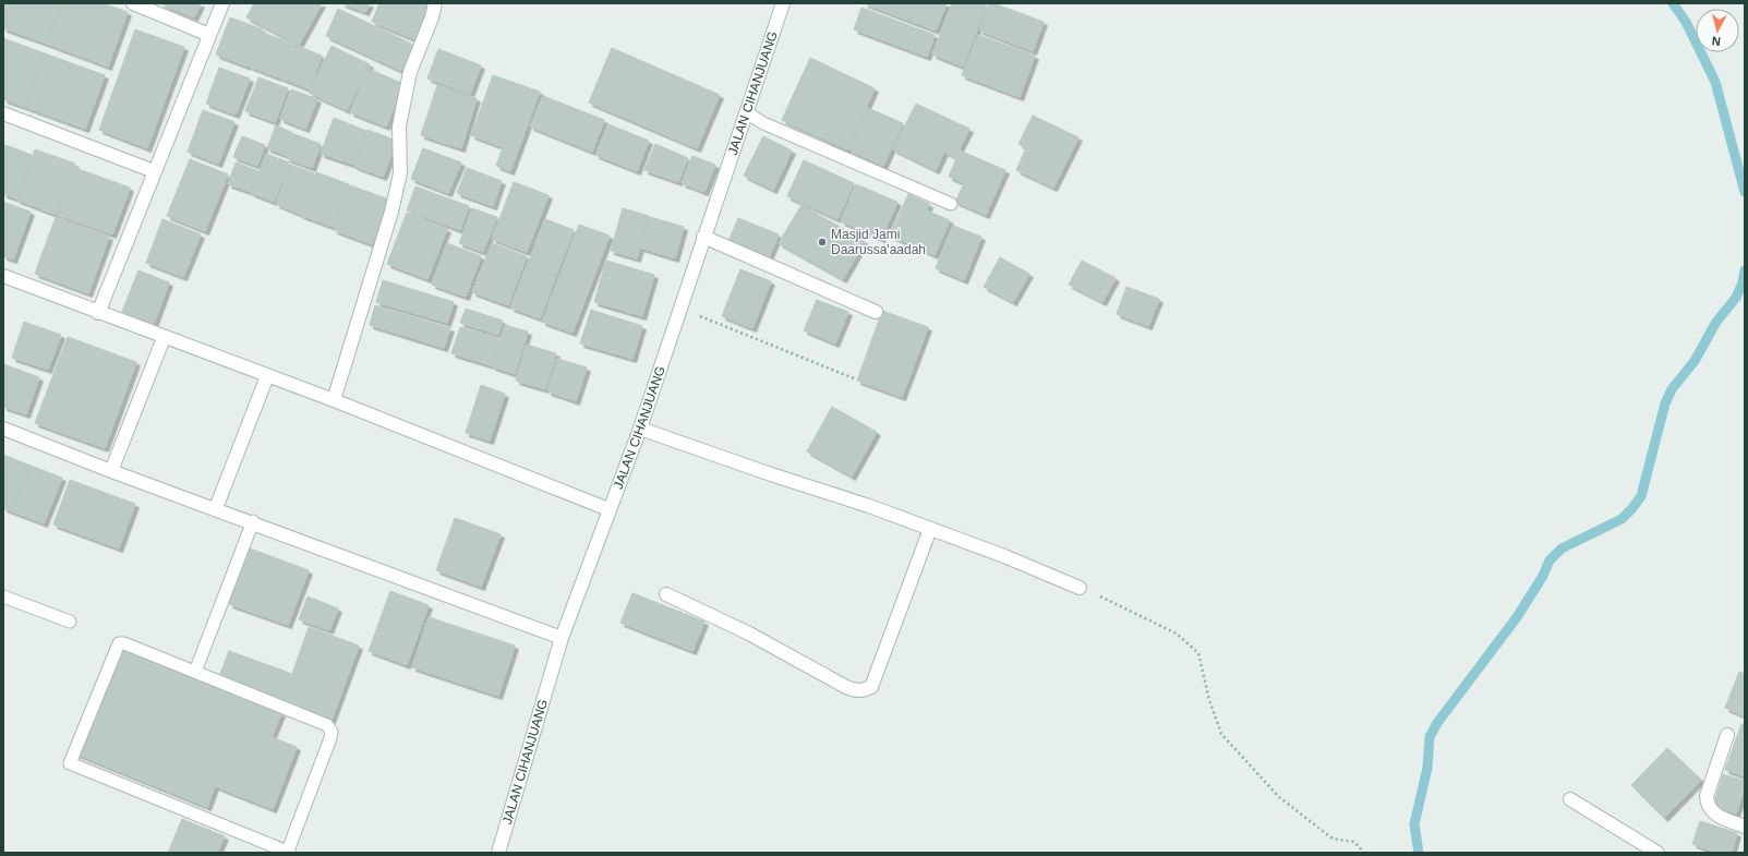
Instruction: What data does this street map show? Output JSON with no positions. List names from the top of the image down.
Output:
{
  "streets": {
    "street": ["JALAN CIHANJUANG"]
  },
  "places": ["Masjid Jami Daarussa'aadah"],
  "north": "bottom"
}
